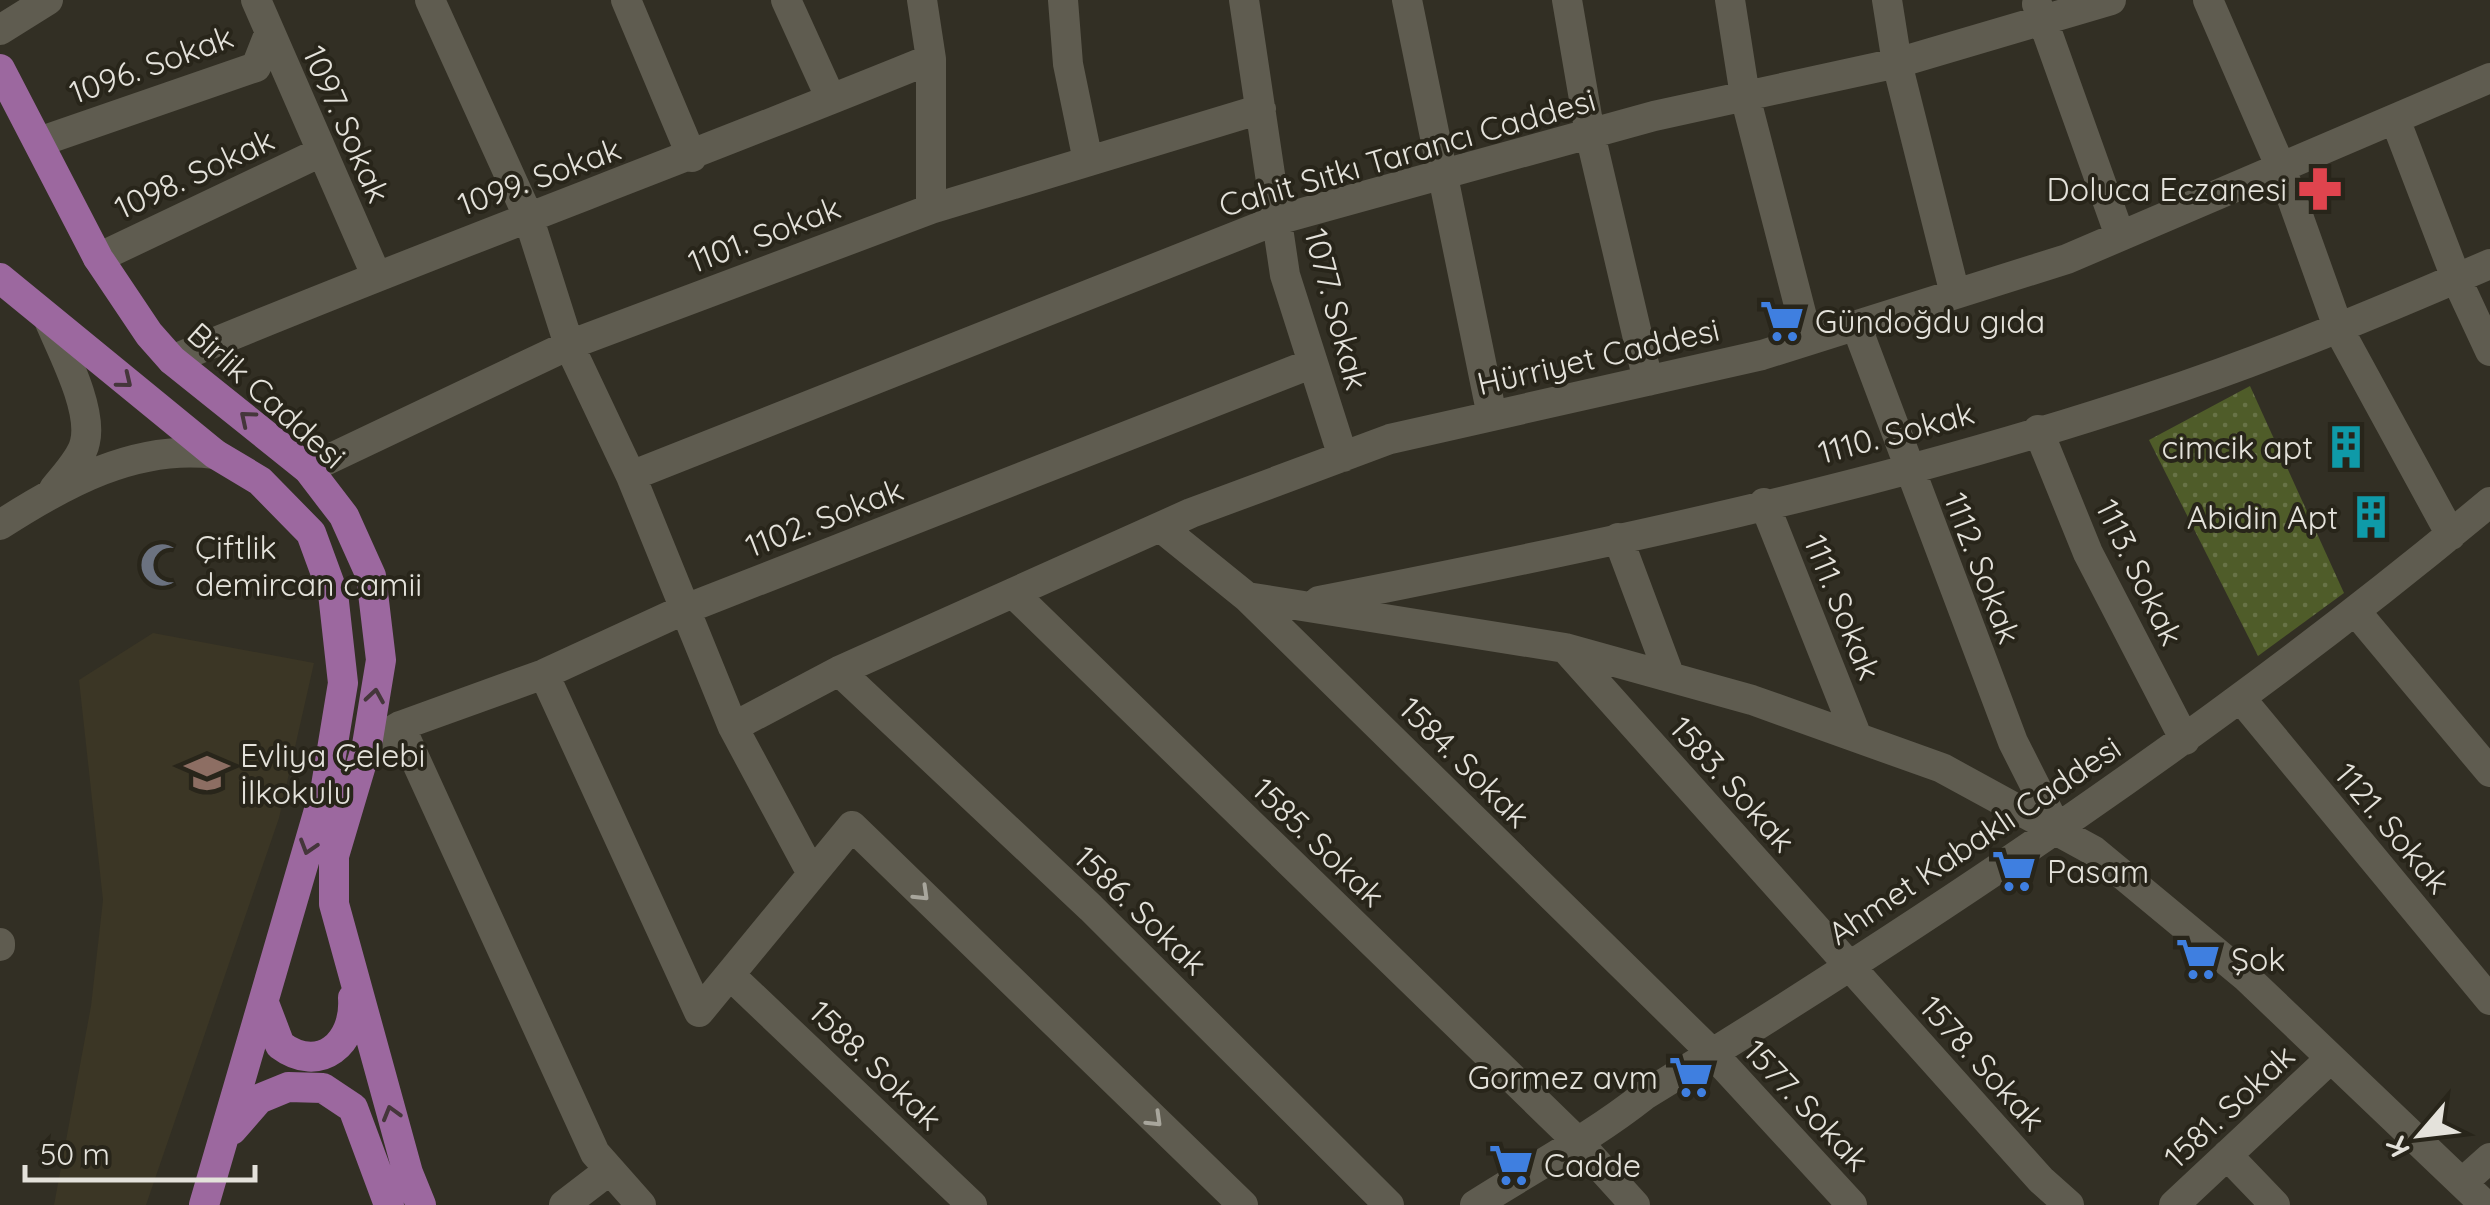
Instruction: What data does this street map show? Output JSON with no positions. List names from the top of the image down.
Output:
{
  "streets": {
    "main road": ["Birlik Caddesi"],
    "street": [
      "1096. Sokak",
      "1097. Sokak",
      "Cahit Sıtkı Tarancı Caddesi",
      "1098. Sokak",
      "1099. Sokak",
      "1101. Sokak",
      "1077. Sokak",
      "Hürriyet Caddesi",
      "1110. Sokak",
      "1102. Sokak",
      "1112. Sokak",
      "1113. Sokak",
      "1111. Sokak",
      "1584. Sokak",
      "1583. Sokak",
      "1121. Sokak",
      "Ahmet Kabaklı Caddesi",
      "1585. Sokak",
      "1586. Sokak",
      "1578. Sokak",
      "1588. Sokak",
      "1577. Sokak",
      "1581. Sokak"
    ]
  },
  "crossings": [
    ["1096. Sokak", "1097. Sokak"],
    ["1096. Sokak", "Birlik Caddesi"],
    ["1097. Sokak", "1098. Sokak"],
    ["1097. Sokak", "1099. Sokak"],
    ["Cahit Sıtkı Tarancı Caddesi", "1077. Sokak"],
    ["1098. Sokak", "Birlik Caddesi"],
    ["1099. Sokak", "Birlik Caddesi"],
    ["1101. Sokak", "1077. Sokak"],
    ["1101. Sokak", "Birlik Caddesi"],
    ["1077. Sokak", "Hürriyet Caddesi"],
    ["1077. Sokak", "1102. Sokak"],
    ["Hürriyet Caddesi", "1112. Sokak"],
    ["Hürriyet Caddesi", "1584. Sokak"],
    ["Hürriyet Caddesi", "1585. Sokak"],
    ["Hürriyet Caddesi", "1586. Sokak"],
    ["Birlik Caddesi", "1102. Sokak"],
    ["1110. Sokak", "1112. Sokak"],
    ["1110. Sokak", "1113. Sokak"],
    ["1110. Sokak", "1111. Sokak"],
    ["1112. Sokak", "Ahmet Kabaklı Caddesi"],
    ["1113. Sokak", "Ahmet Kabaklı Caddesi"],
    ["1584. Sokak", "Ahmet Kabaklı Caddesi"],
    ["1584. Sokak", "1577. Sokak"],
    ["1583. Sokak", "Ahmet Kabaklı Caddesi"],
    ["1583. Sokak", "1578. Sokak"],
    ["1121. Sokak", "Ahmet Kabaklı Caddesi"],
    ["Ahmet Kabaklı Caddesi", "1585. Sokak"],
    ["Ahmet Kabaklı Caddesi", "1578. Sokak"],
    ["Ahmet Kabaklı Caddesi", "1577. Sokak"]
  ],
  "one_way": ["Birlik Caddesi"],
  "places": {
    "pharmacy": ["Doluca Eczanesi"],
    "supermarket": [
      "Gündoğdu gıda",
      "Pasam",
      "Şok",
      "Gormez avm",
      "Cadde"
    ],
    "building": ["cimcik apt", "Abidin Apt"],
    "mosque": ["Çiftlik demircan camii"],
    "school or university": ["Evliya Çelebi İlkokulu"]
  },
  "scale_bar": "50 m",
  "north": "bottom left"
}
